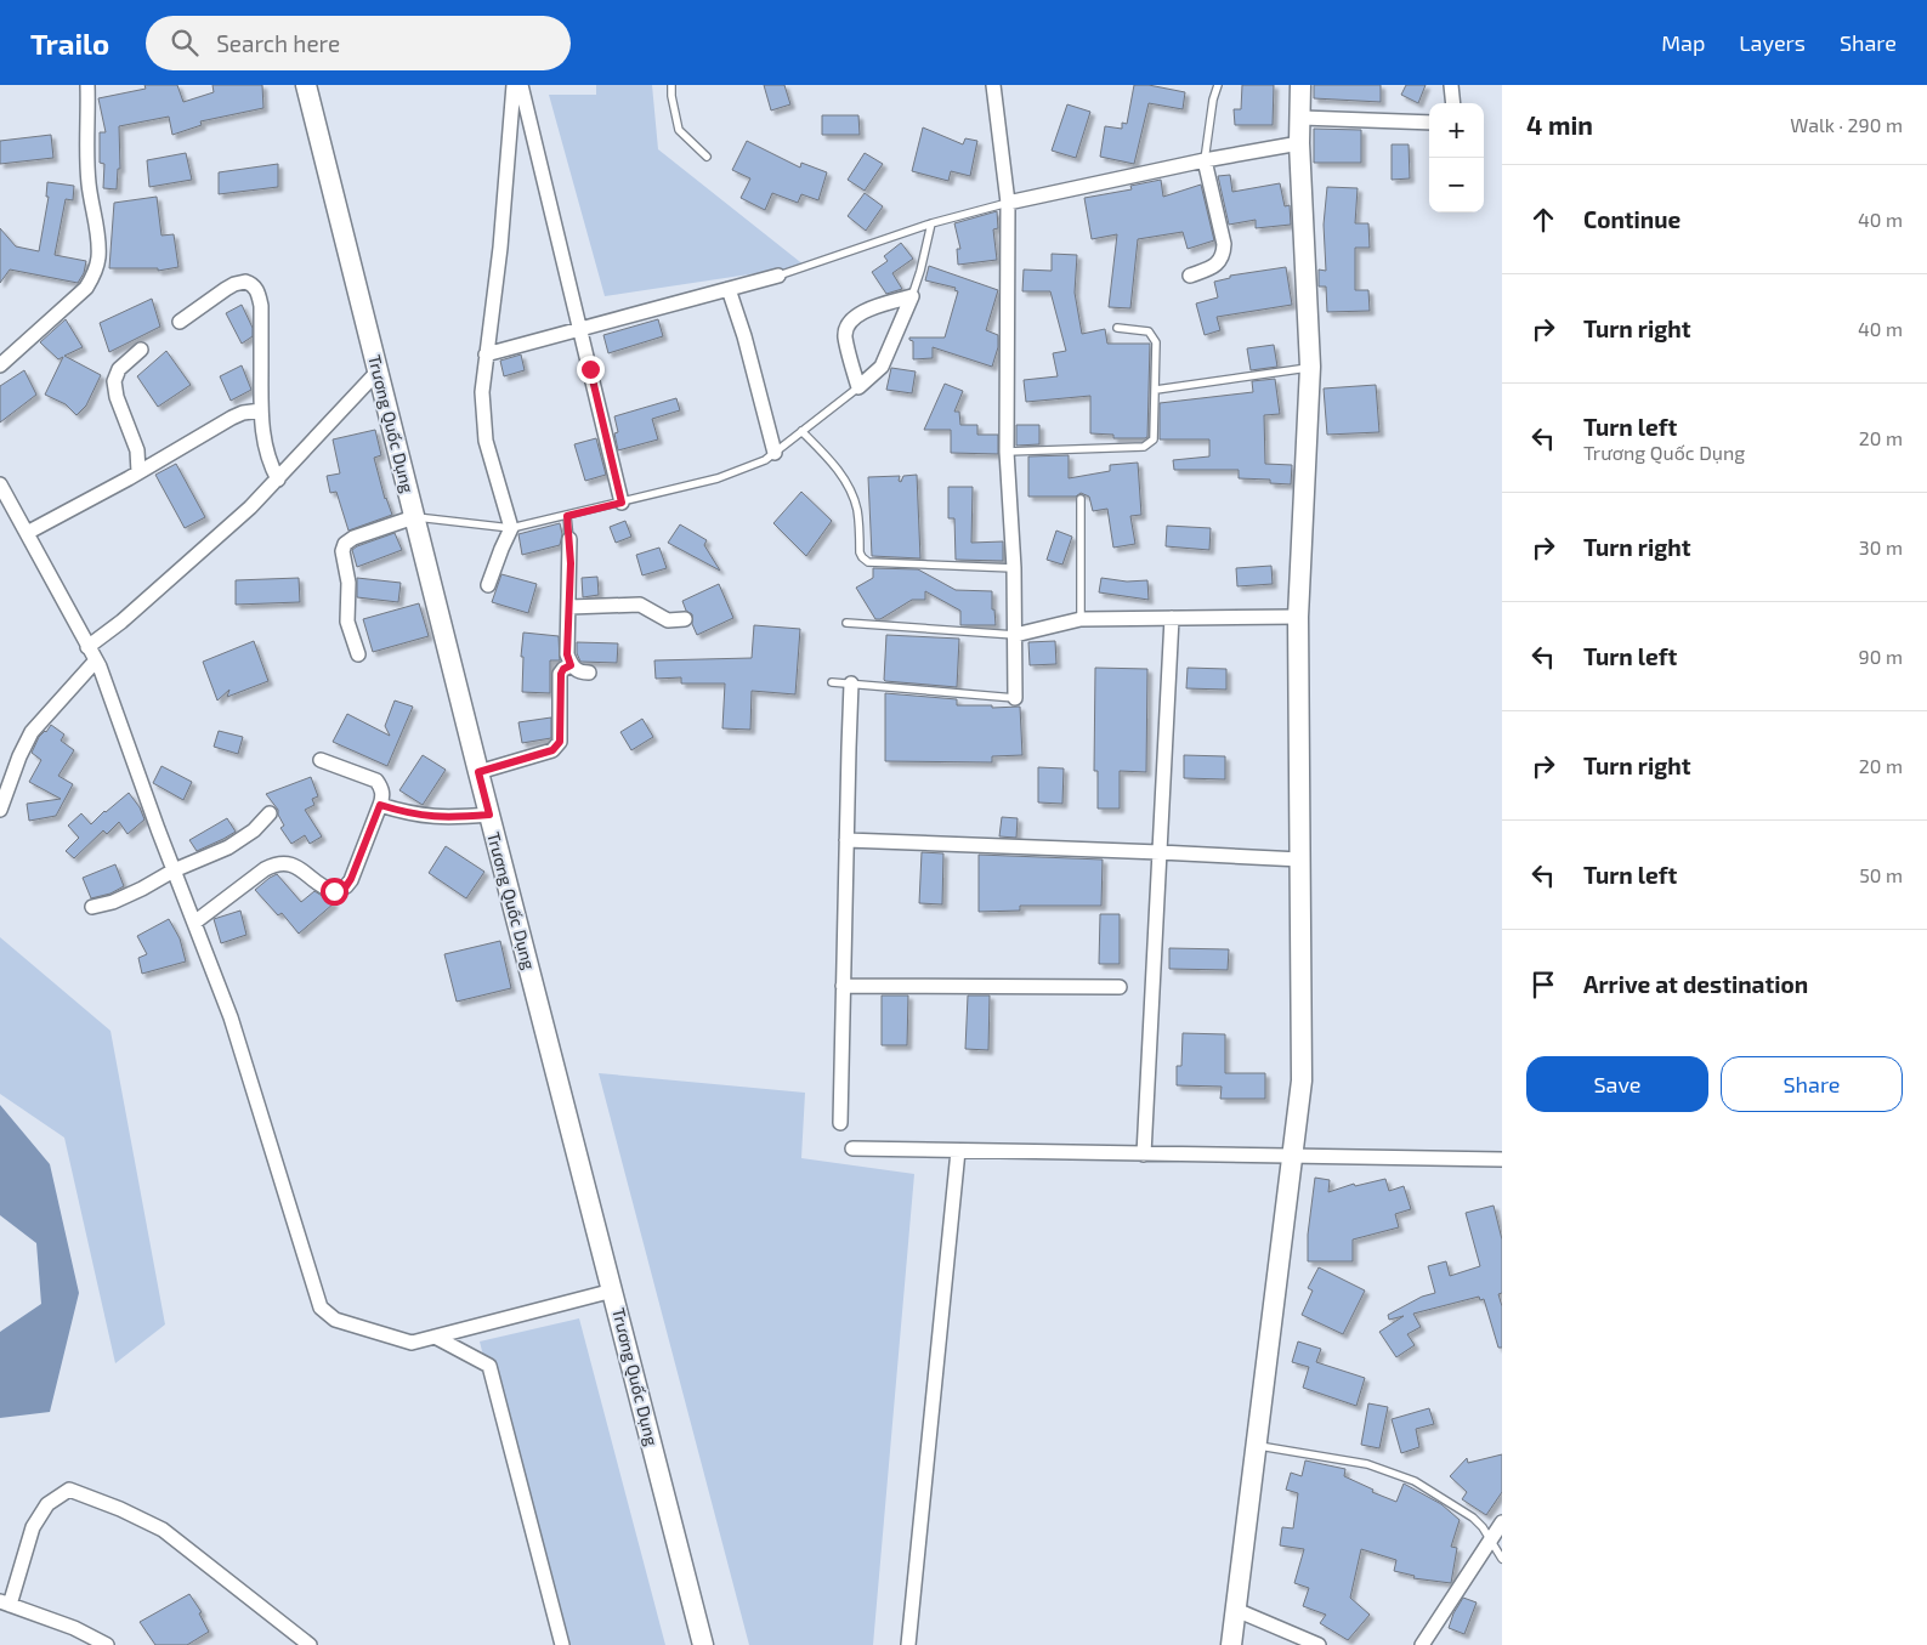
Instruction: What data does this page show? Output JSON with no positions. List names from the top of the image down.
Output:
{
  "streets": {
    "street": ["Trương Quốc Dụng"]
  },
  "page": {
    "header": "Trailo",
    "search": "Search here",
    "nav": ["Map", "Layers", "Share"],
    "heading": ["4 min", "Walk · 290 m"],
    "map_buttons": ["+", "−"],
    "list": [
      ["Continue", "40 m"],
      ["Turn right", "40 m"],
      ["Turn left", "Trương Quốc Dụng", "20 m"],
      ["Turn right", "30 m"],
      ["Turn left", "90 m"],
      ["Turn right", "20 m"],
      ["Turn left", "50 m"],
      "Arrive at destination"
    ],
    "buttons": ["Save", "Share"]
  }
}
